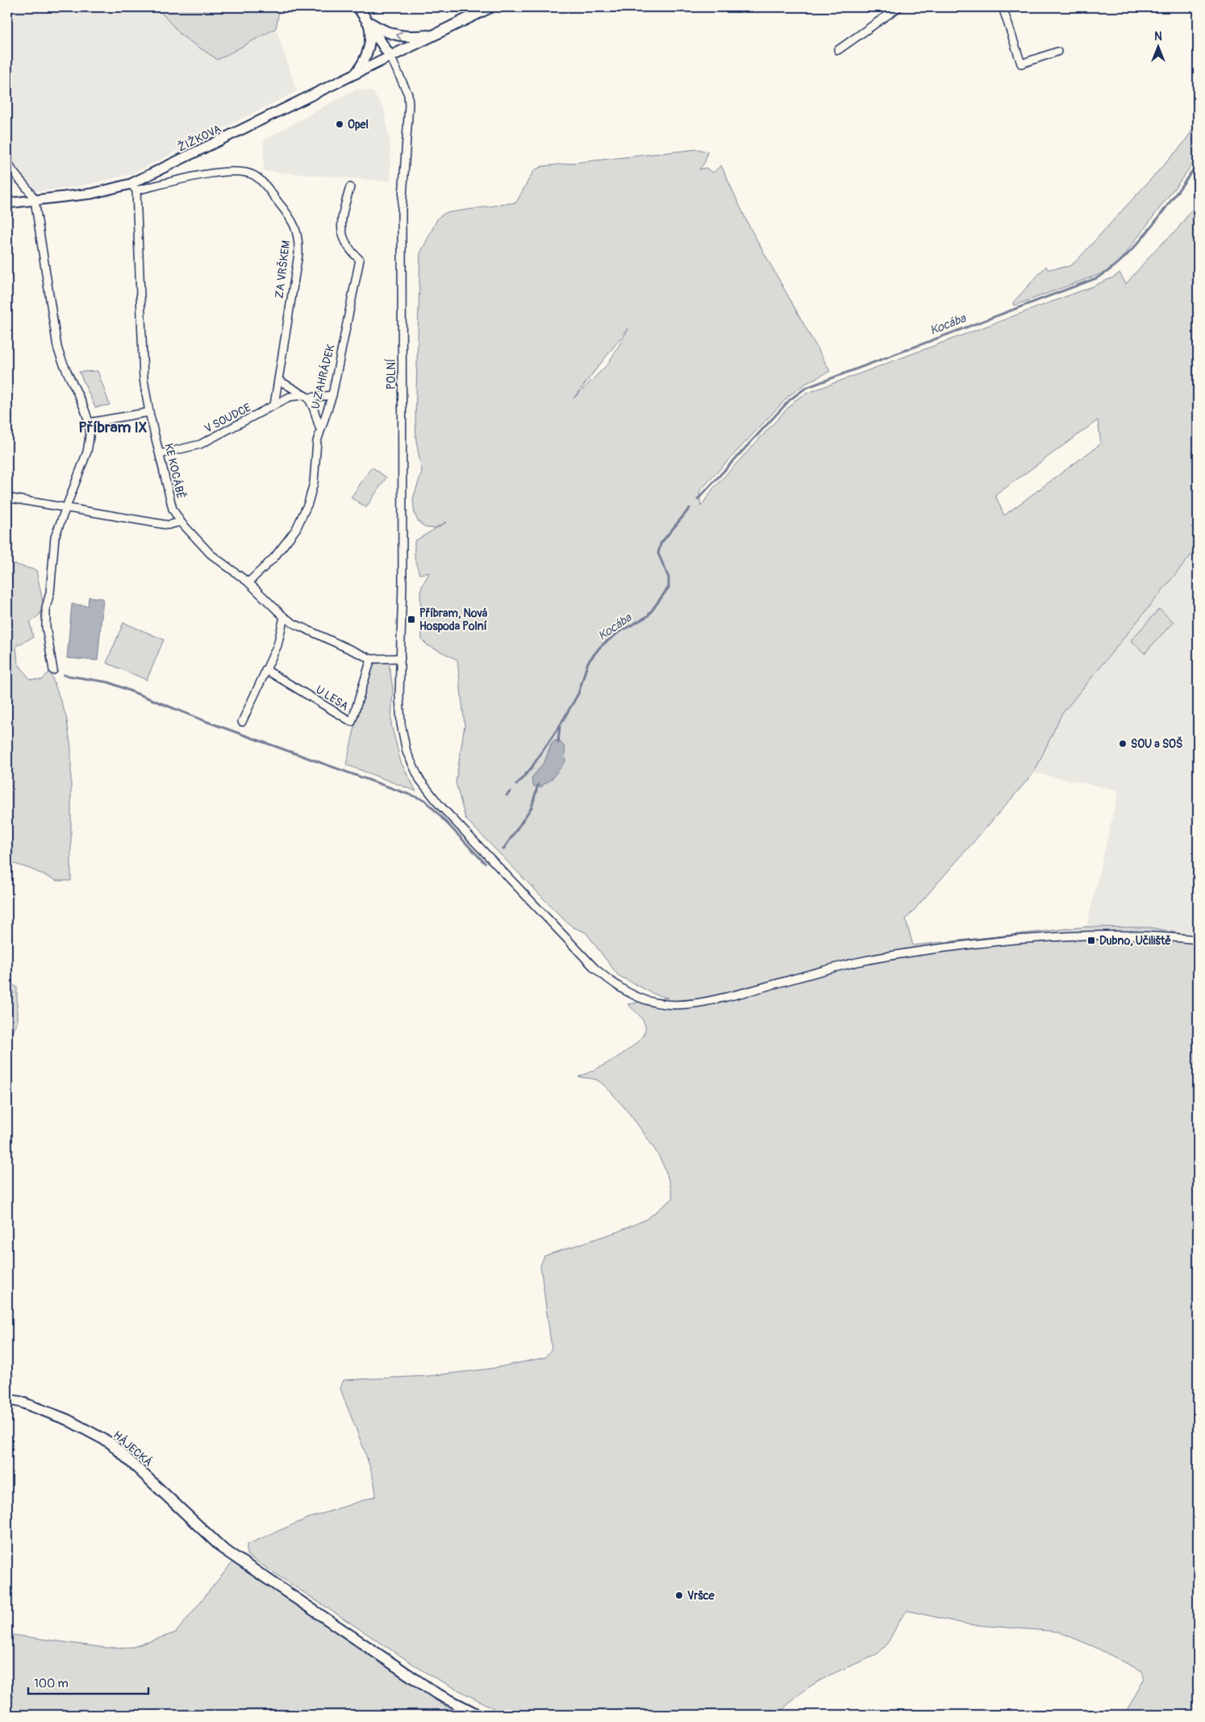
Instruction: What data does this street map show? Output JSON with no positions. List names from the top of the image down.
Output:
{
  "streets": {
    "main road": ["HÁJECKÁ"],
    "street": [
      "ŽIŽKOVA",
      "ZA VRŠKEM",
      "POLNÍ",
      "U ZAHRÁDEK",
      "V SOUDCE",
      "KE KOCÁBĚ",
      "U LESA"
    ]
  },
  "crossings": [
    ["ŽIŽKOVA", "ZA VRŠKEM"],
    ["ŽIŽKOVA", "POLNÍ"],
    ["ŽIŽKOVA", "KE KOCÁBĚ"],
    ["ZA VRŠKEM", "V SOUDCE"],
    ["ZA VRŠKEM", "KE KOCÁBĚ"],
    ["POLNÍ", "KE KOCÁBĚ"],
    ["U ZAHRÁDEK", "V SOUDCE"],
    ["U ZAHRÁDEK", "KE KOCÁBĚ"],
    ["V SOUDCE", "KE KOCÁBĚ"],
    ["KE KOCÁBĚ", "U LESA"]
  ],
  "districts": ["Příbram IX"],
  "water": ["Kocába"],
  "places": {
    "other": ["Opel", "SOU a SOŠ", "Vršce"],
    "transit": ["Příbram, Nová Hospoda Polní", "Dubno, Učiliště"]
  },
  "scale_bar": "100 m",
  "north": "top"
}
